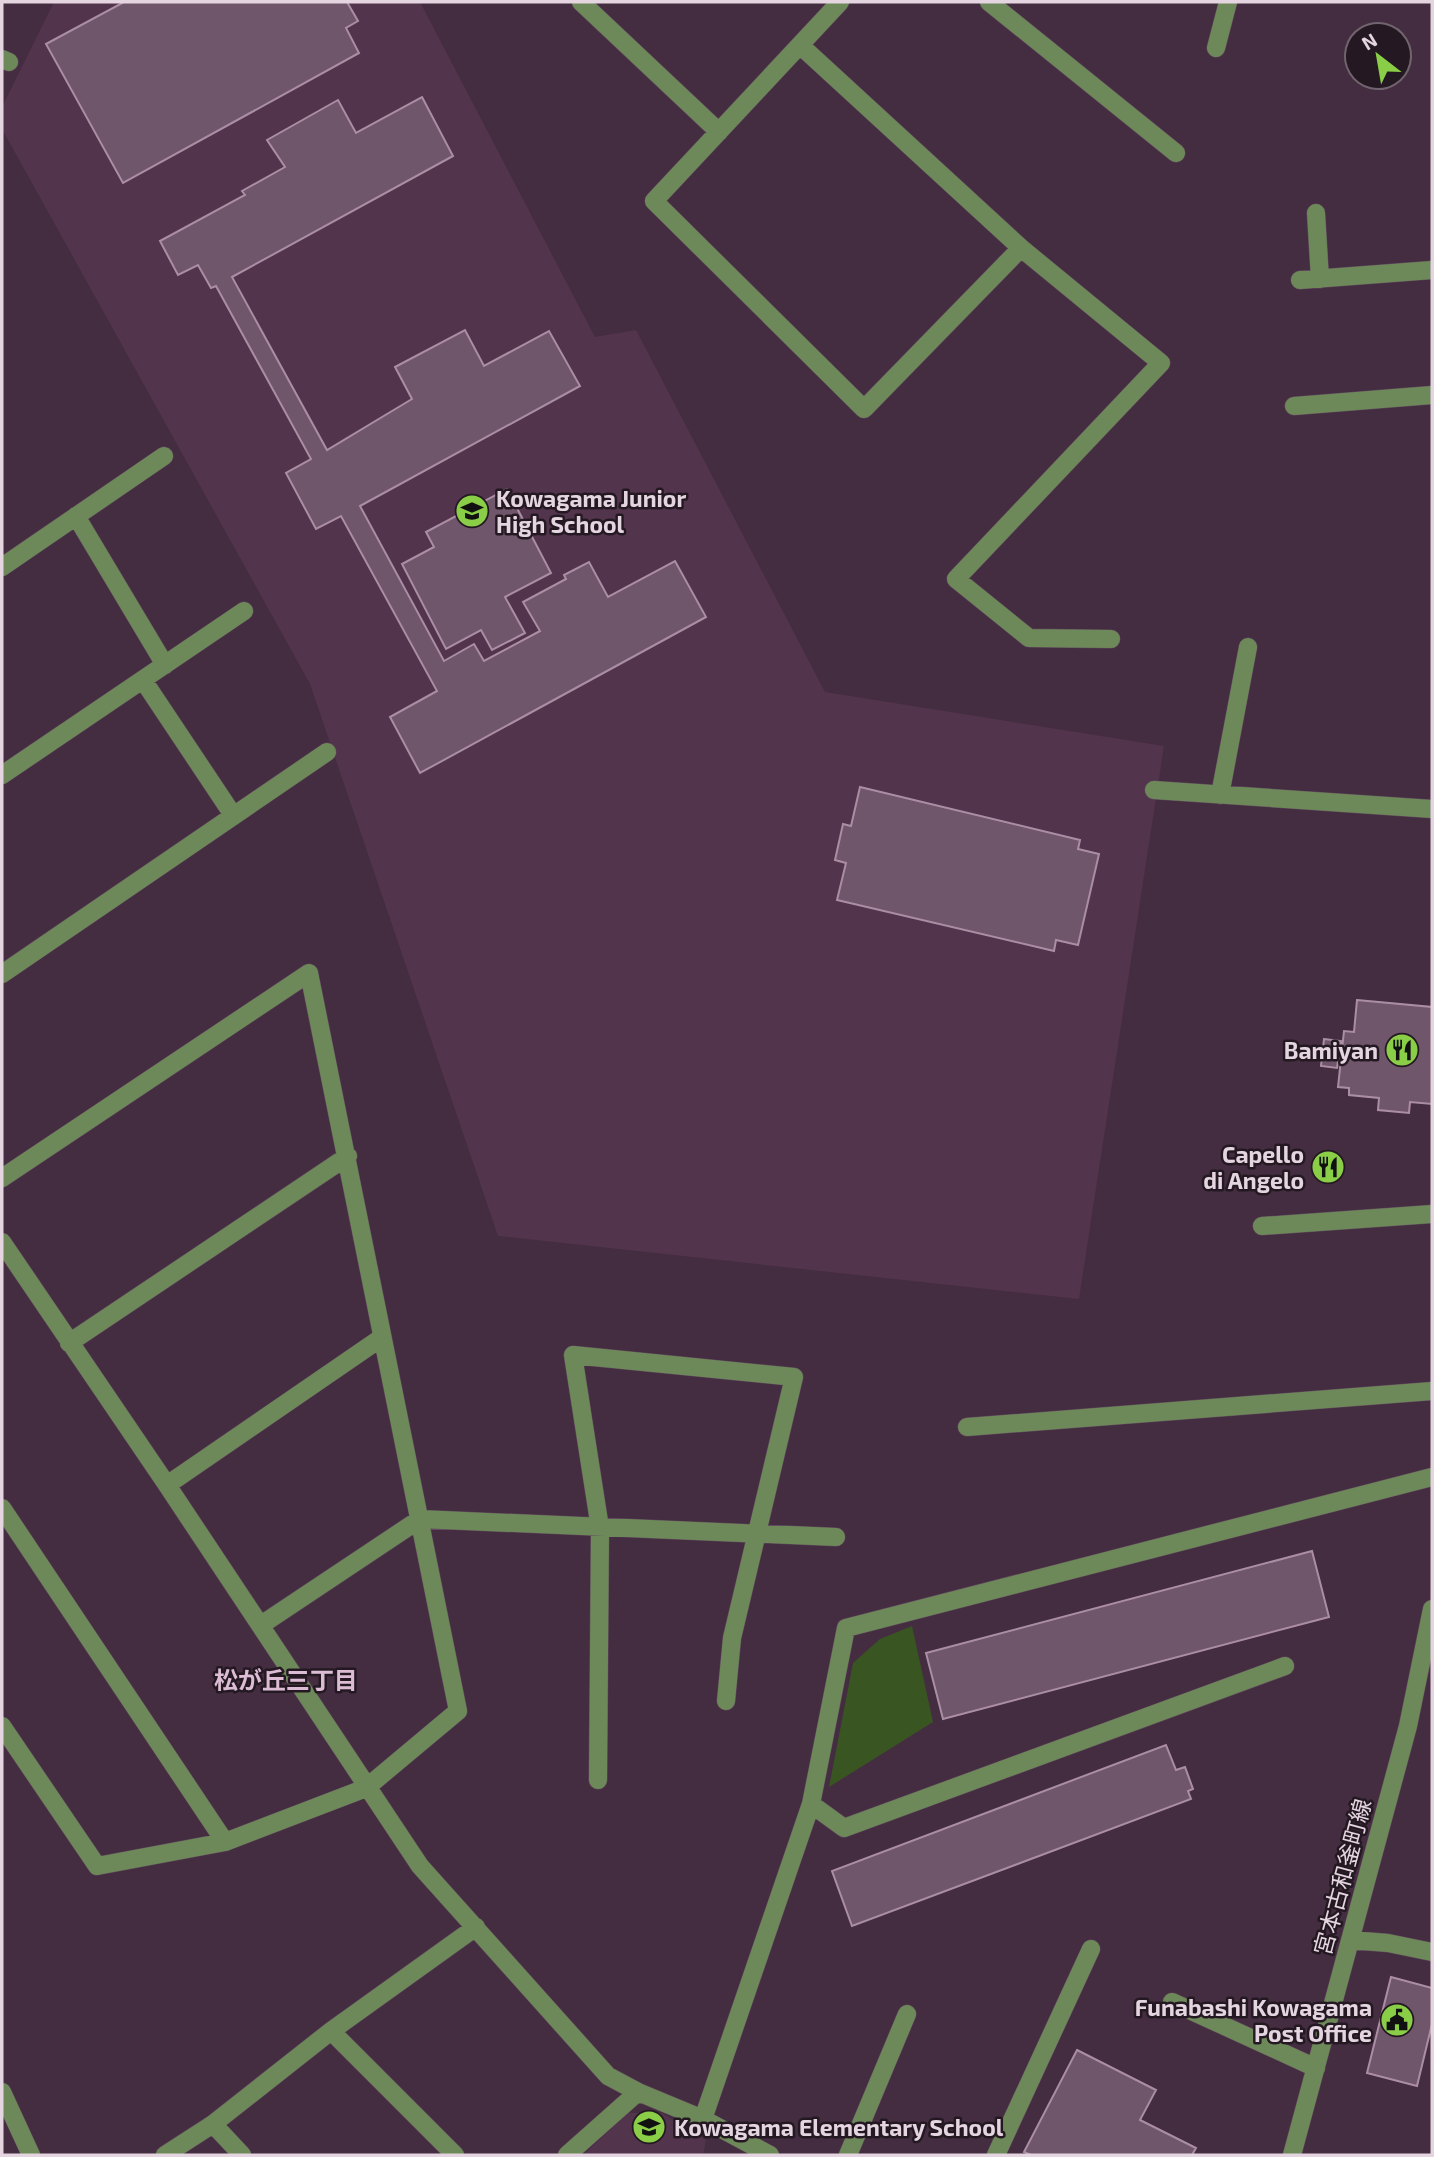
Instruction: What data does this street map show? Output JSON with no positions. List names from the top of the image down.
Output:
{
  "streets": {
    "street": ["宮本古和釜町線"]
  },
  "districts": ["松が丘三丁目"],
  "places": {
    "school or university": ["Kowagama Junior High School", "Kowagama Elementary School"],
    "restaurant": ["Bamiyan", "Capello di Angelo"],
    "public building": ["Funabashi Kowagama Post Office"]
  },
  "north": "top left"
}
